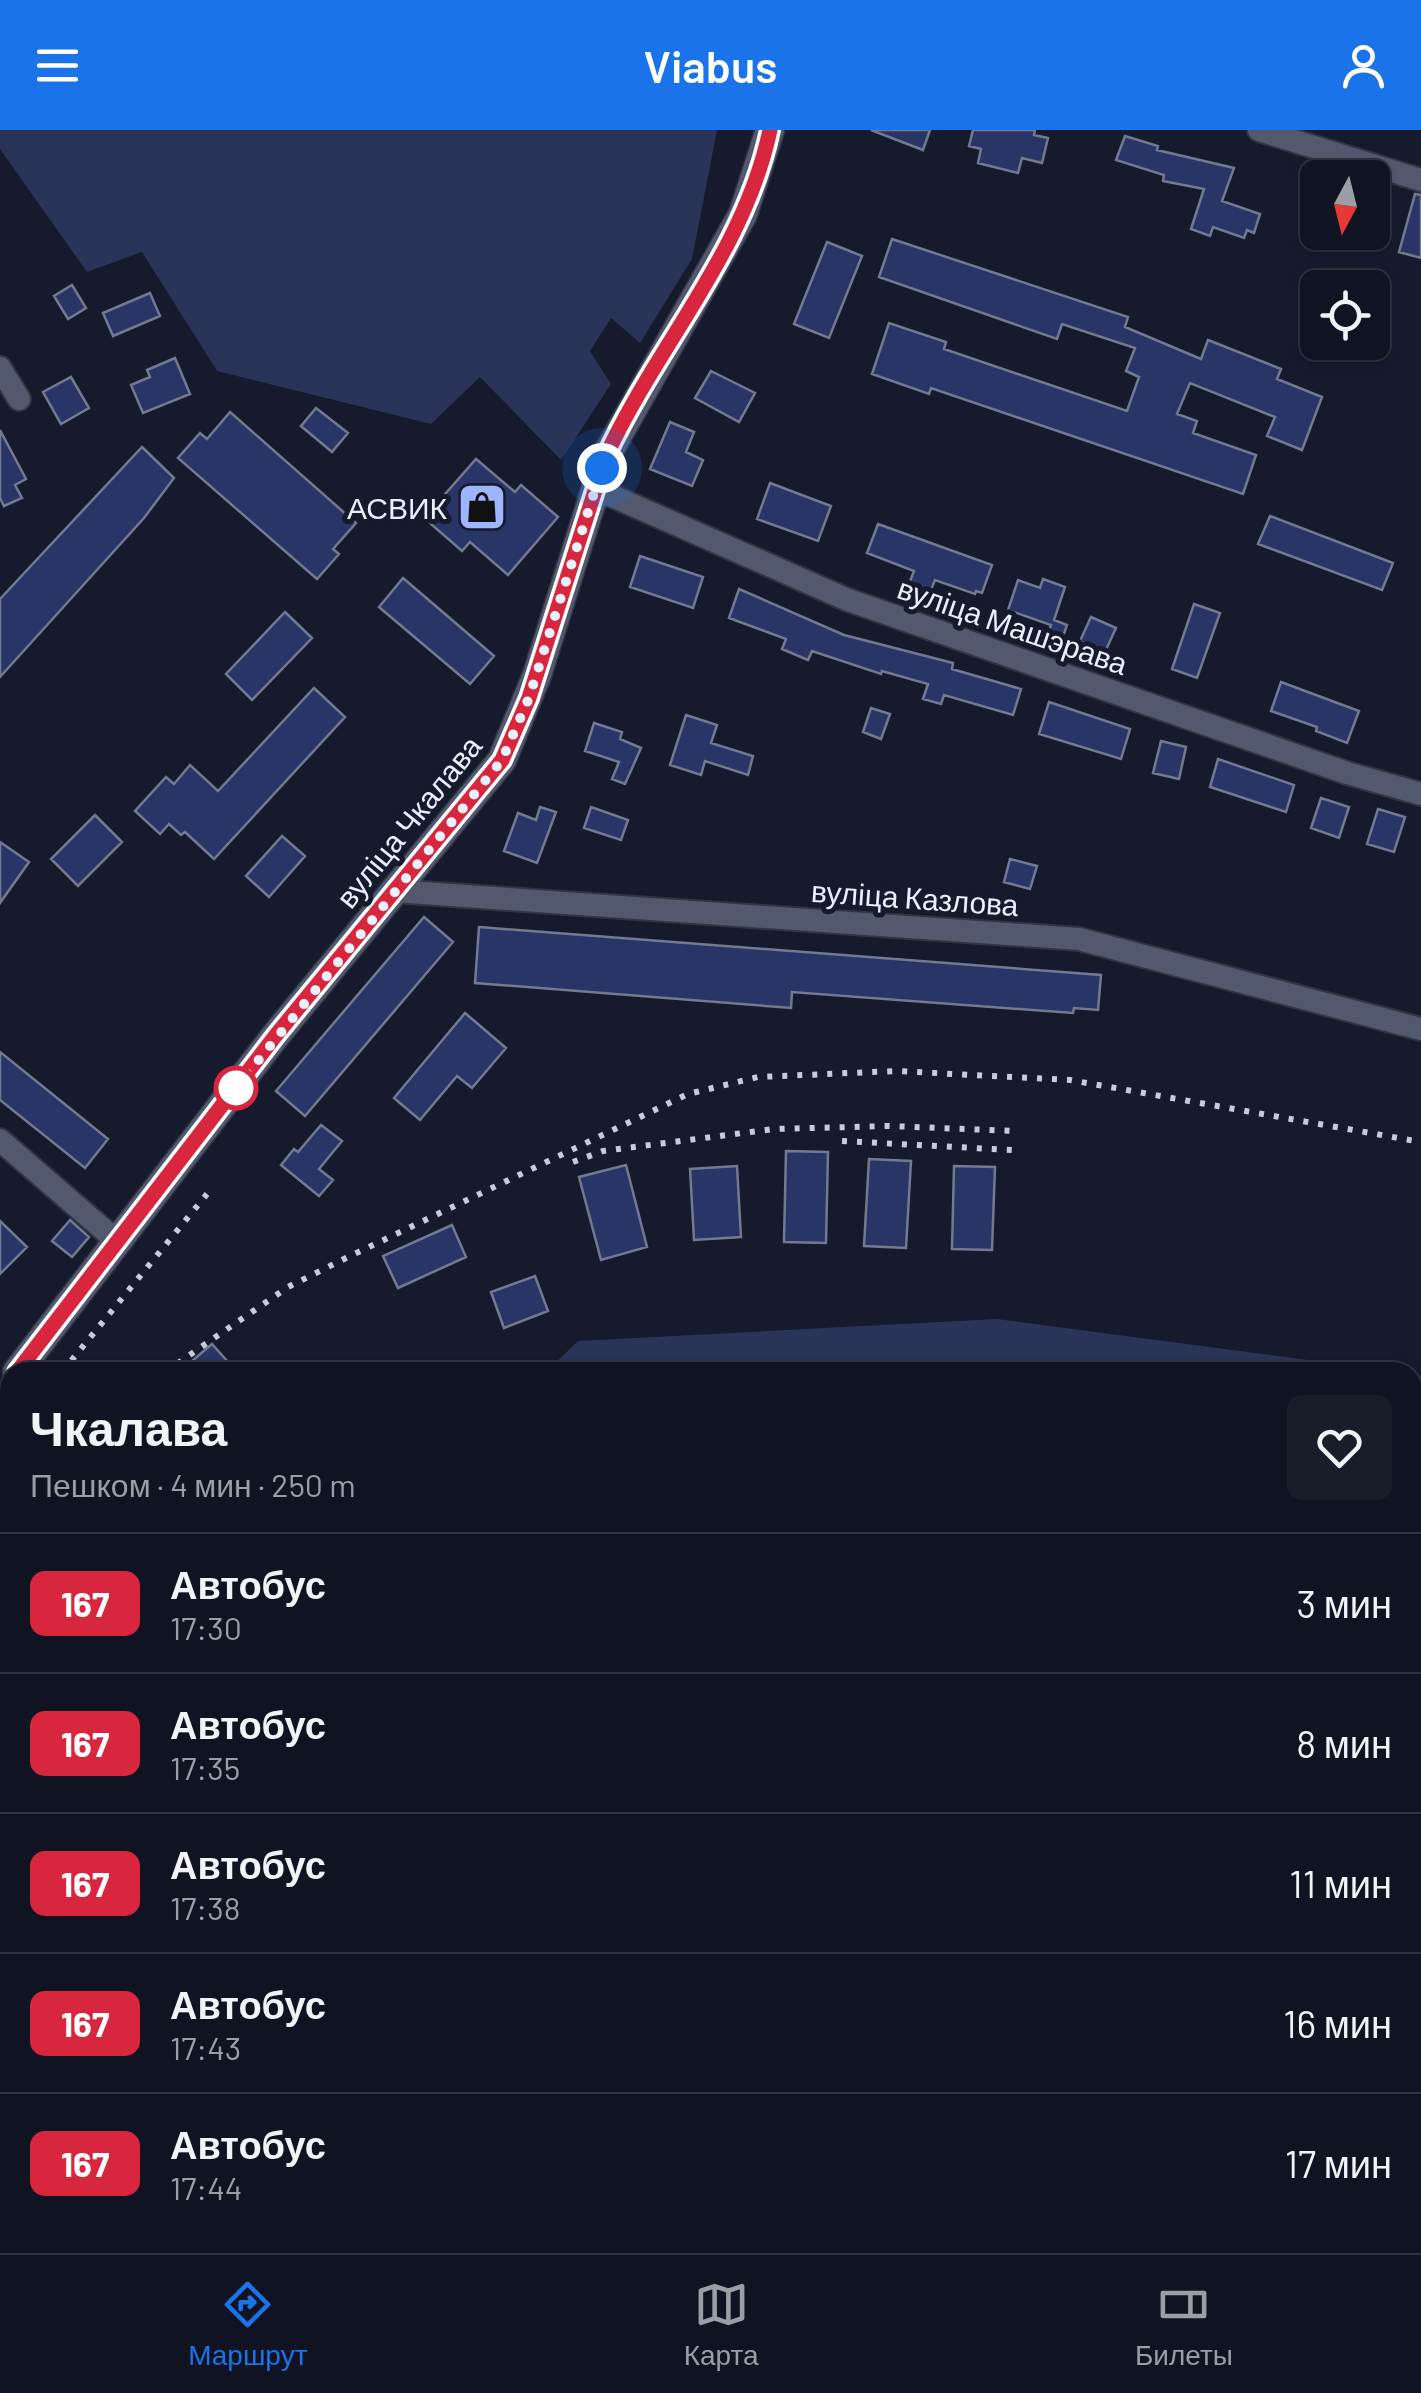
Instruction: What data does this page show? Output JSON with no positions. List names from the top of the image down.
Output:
{
  "streets": {
    "street": ["вуліца Машэрава", "вуліца Чкалава", "вуліца Казлова"]
  },
  "crossings": [
    ["вуліца Машэрава", "вуліца Чкалава"],
    ["вуліца Чкалава", "вуліца Казлова"]
  ],
  "places": {
    "shop": ["АСВИК"]
  },
  "lines": ["bus line 167"],
  "north": "bottom",
  "page": {
    "header": "Viabus",
    "heading": ["Чкалава", "Пешком · 4 мин · 250 m"],
    "list": [
      {
        "mark": "167",
        "name": "Автобус",
        "note": "17:30",
        "value": "3 мин"
      },
      {
        "mark": "167",
        "name": "Автобус",
        "note": "17:35",
        "value": "8 мин"
      },
      {
        "mark": "167",
        "name": "Автобус",
        "note": "17:38",
        "value": "11 мин"
      },
      {
        "mark": "167",
        "name": "Автобус",
        "note": "17:43",
        "value": "16 мин"
      },
      {
        "mark": "167",
        "name": "Автобус",
        "note": "17:44",
        "value": "17 мин"
      }
    ],
    "tabs": ["Маршрут", "Карта", "Билеты"]
  }
}
